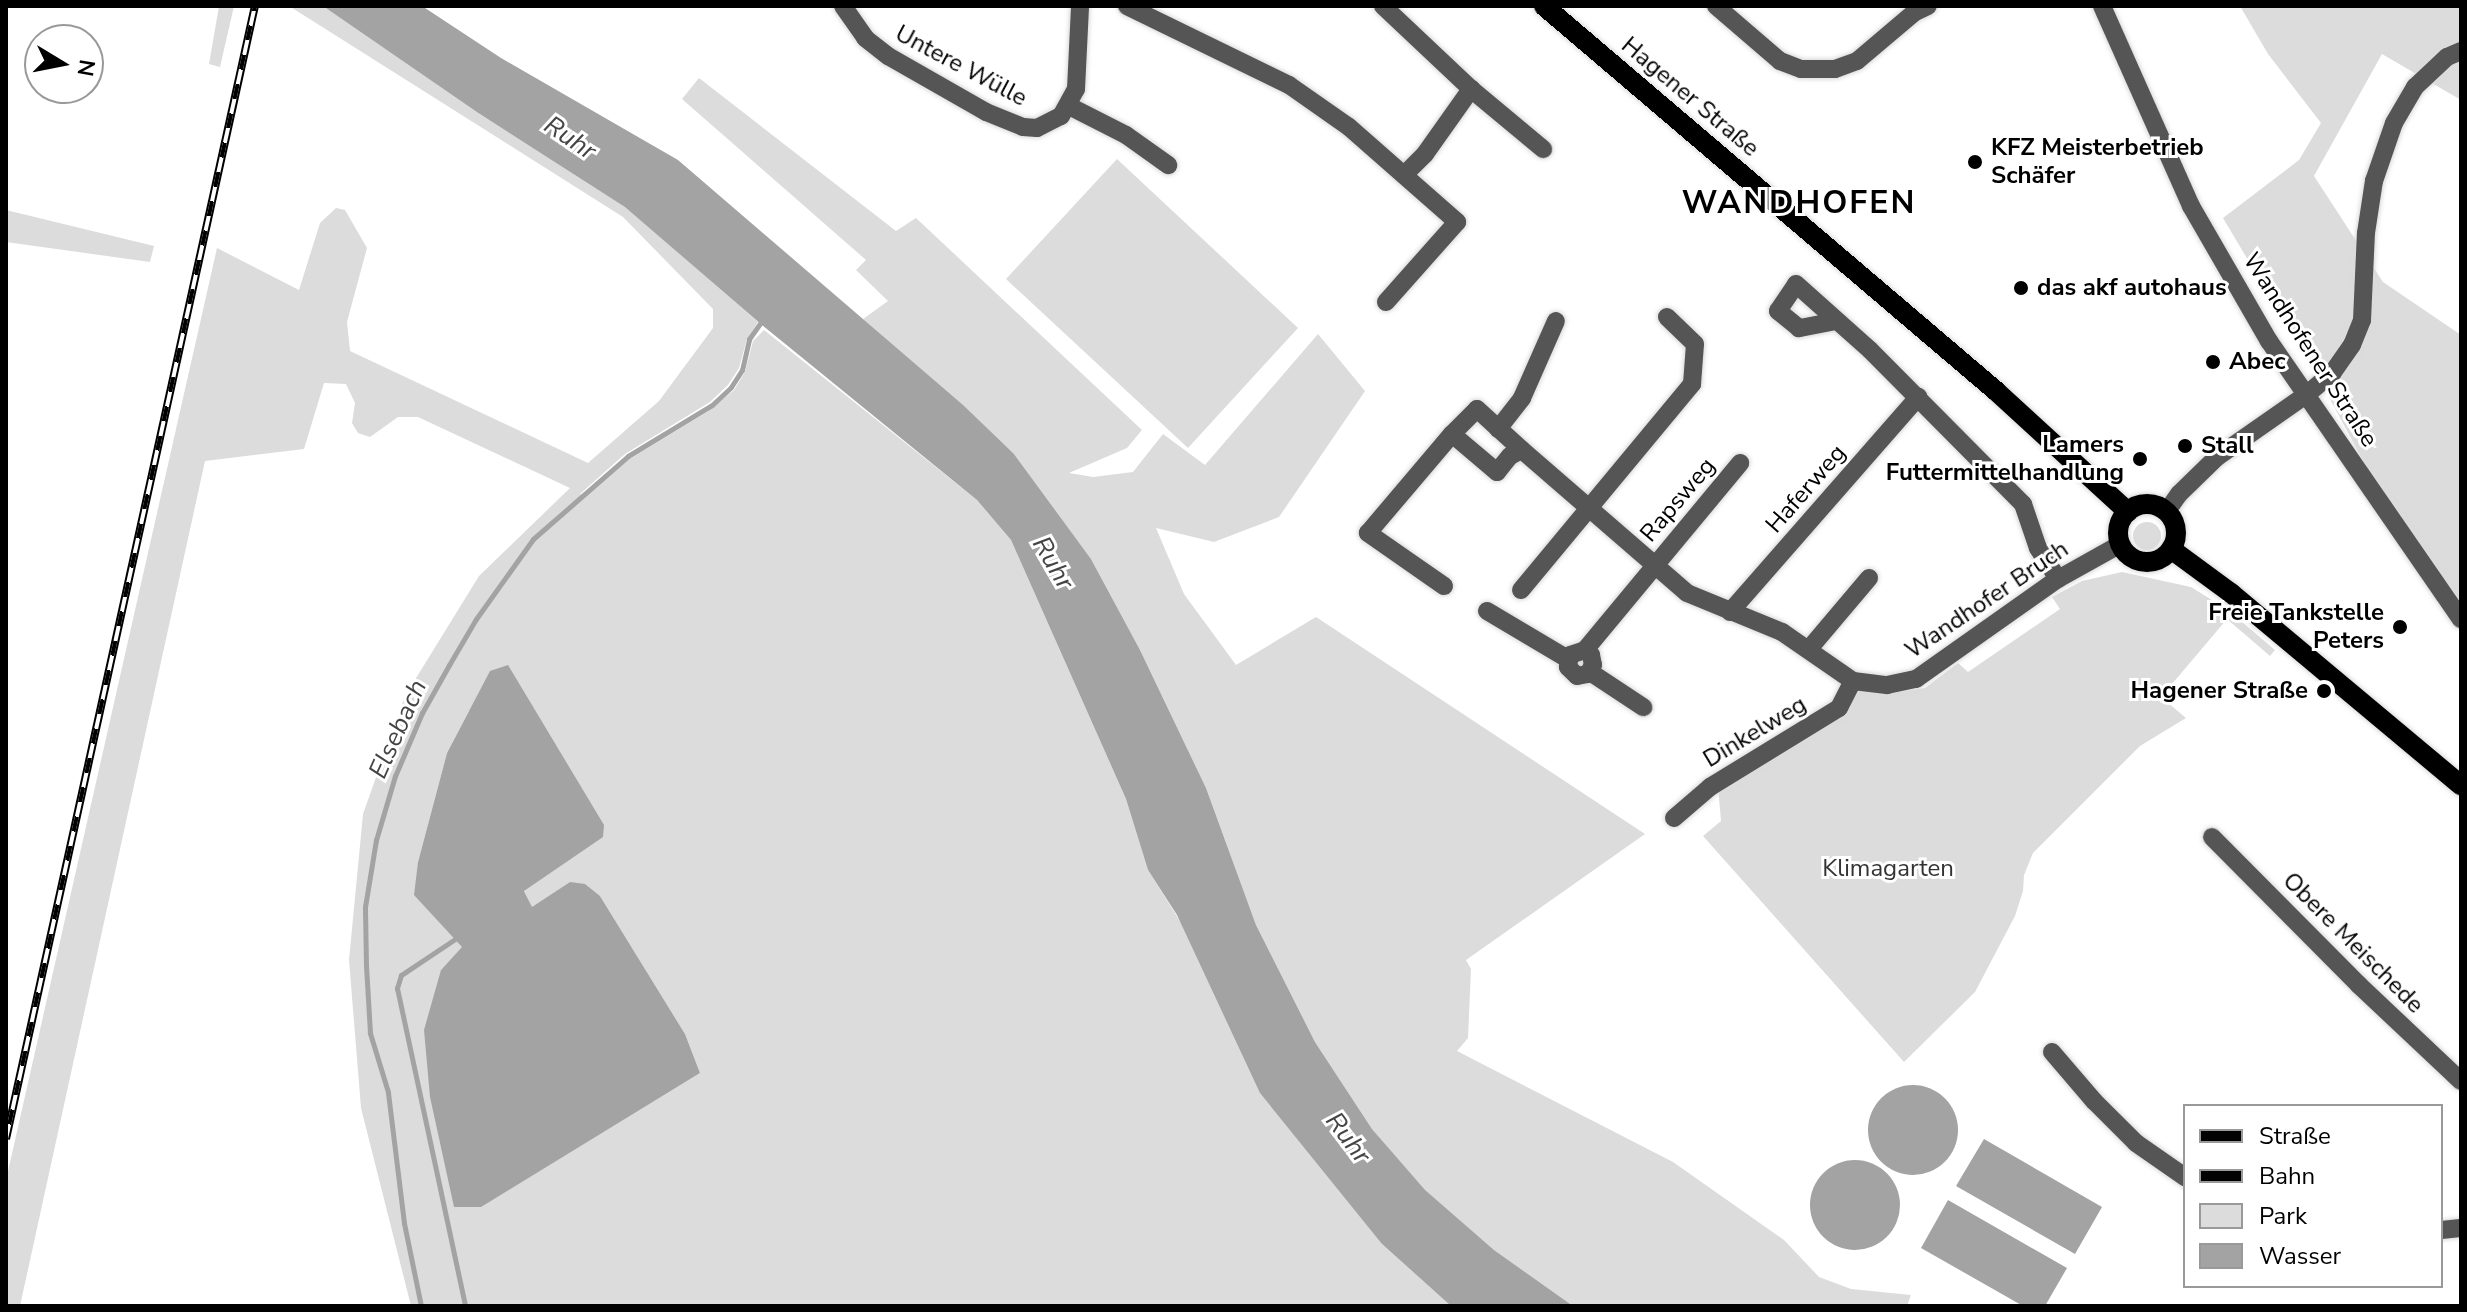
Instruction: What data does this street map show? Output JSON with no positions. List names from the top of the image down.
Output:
{
  "streets": {
    "main road": ["Hagener Straße"],
    "street": [
      "Untere Wülle",
      "Wandhofener Straße",
      "Haferweg",
      "Rapsweg",
      "Wandhofer Bruch",
      "Dinkelweg",
      "Obere Meischede"
    ]
  },
  "crossings": [
    ["Hagener Straße", "Wandhofer Bruch"],
    ["Wandhofer Bruch", "Dinkelweg"]
  ],
  "districts": ["WANDHOFEN"],
  "water": ["Ruhr", "Elsebach"],
  "parks": ["Klimagarten"],
  "places": [
    "KFZ Meisterbetrieb Schäfer",
    "das akf autohaus",
    "Abec",
    "Stall",
    "Lamers Futtermittelhandlung",
    "Freie Tankstelle Peters",
    "Hagener Straße"
  ],
  "legend": [
    "Straße",
    "Bahn",
    "Park",
    "Wasser"
  ],
  "north": "right"
}
